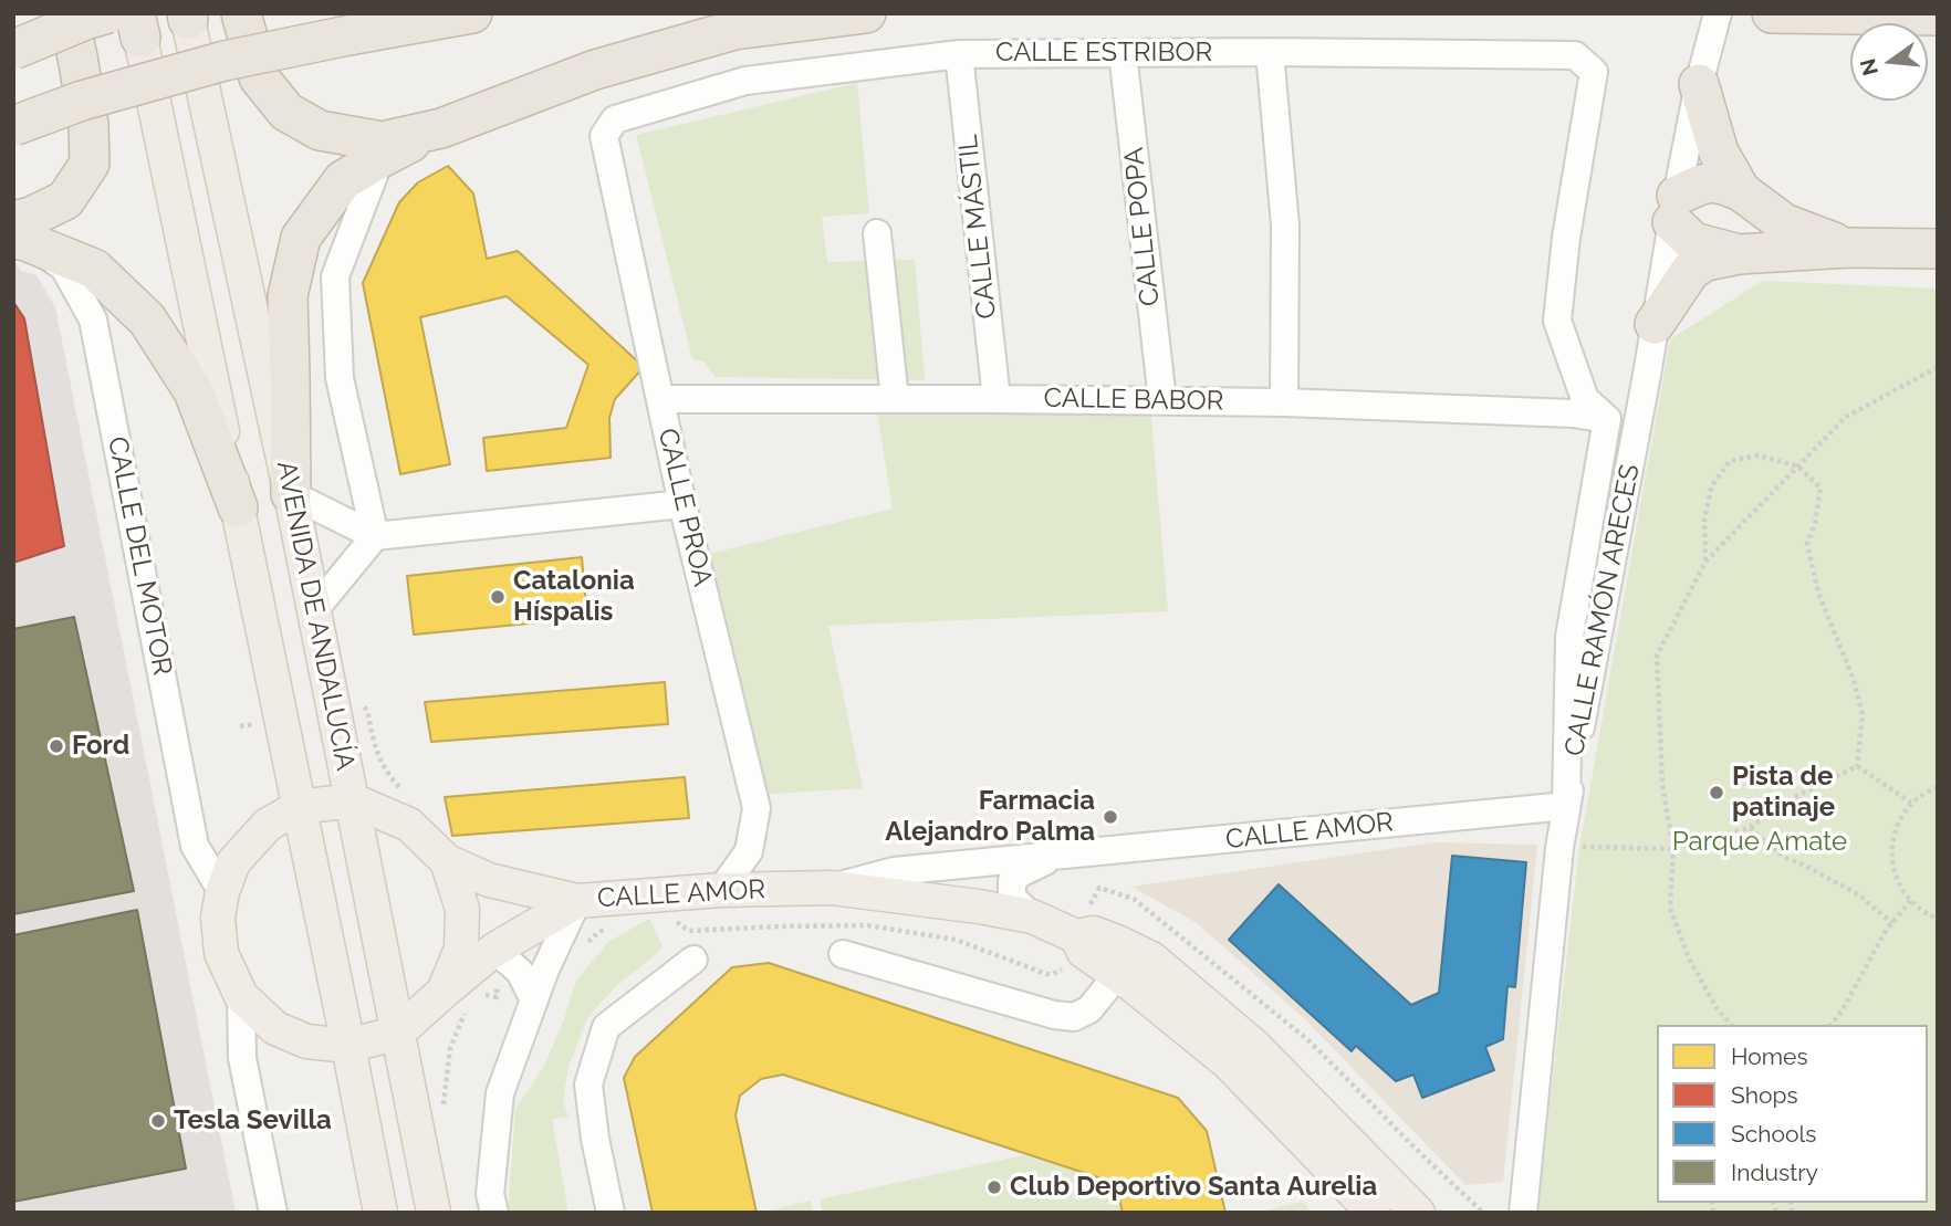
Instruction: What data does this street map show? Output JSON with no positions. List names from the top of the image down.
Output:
{
  "streets": {
    "main road": ["AVENIDA DE ANDALUCÍA", "CALLE AMOR"],
    "street": [
      "CALLE ESTRIBOR",
      "CALLE MÁSTIL",
      "CALLE POPA",
      "CALLE BABOR",
      "CALLE PROA",
      "CALLE DEL MOTOR",
      "CALLE RAMÓN ARECES"
    ]
  },
  "crossings": [
    ["CALLE ESTRIBOR", "CALLE MÁSTIL"],
    ["CALLE ESTRIBOR", "CALLE POPA"],
    ["CALLE ESTRIBOR", "CALLE BABOR"],
    ["CALLE ESTRIBOR", "CALLE PROA"],
    ["CALLE MÁSTIL", "CALLE BABOR"],
    ["CALLE POPA", "CALLE BABOR"],
    ["CALLE BABOR", "CALLE PROA"],
    ["CALLE PROA", "CALLE AMOR"],
    ["CALLE RAMÓN ARECES", "CALLE AMOR"],
    ["AVENIDA DE ANDALUCÍA", "CALLE AMOR"]
  ],
  "parks": ["Parque Amate"],
  "places": [
    "Catalonia Híspalis",
    "Ford",
    "Pista de patinaje",
    "Farmacia Alejandro Palma",
    "Tesla Sevilla",
    "Club Deportivo Santa Aurelia"
  ],
  "legend": [
    "Homes",
    "Shops",
    "Schools",
    "Industry"
  ],
  "north": "left"
}
